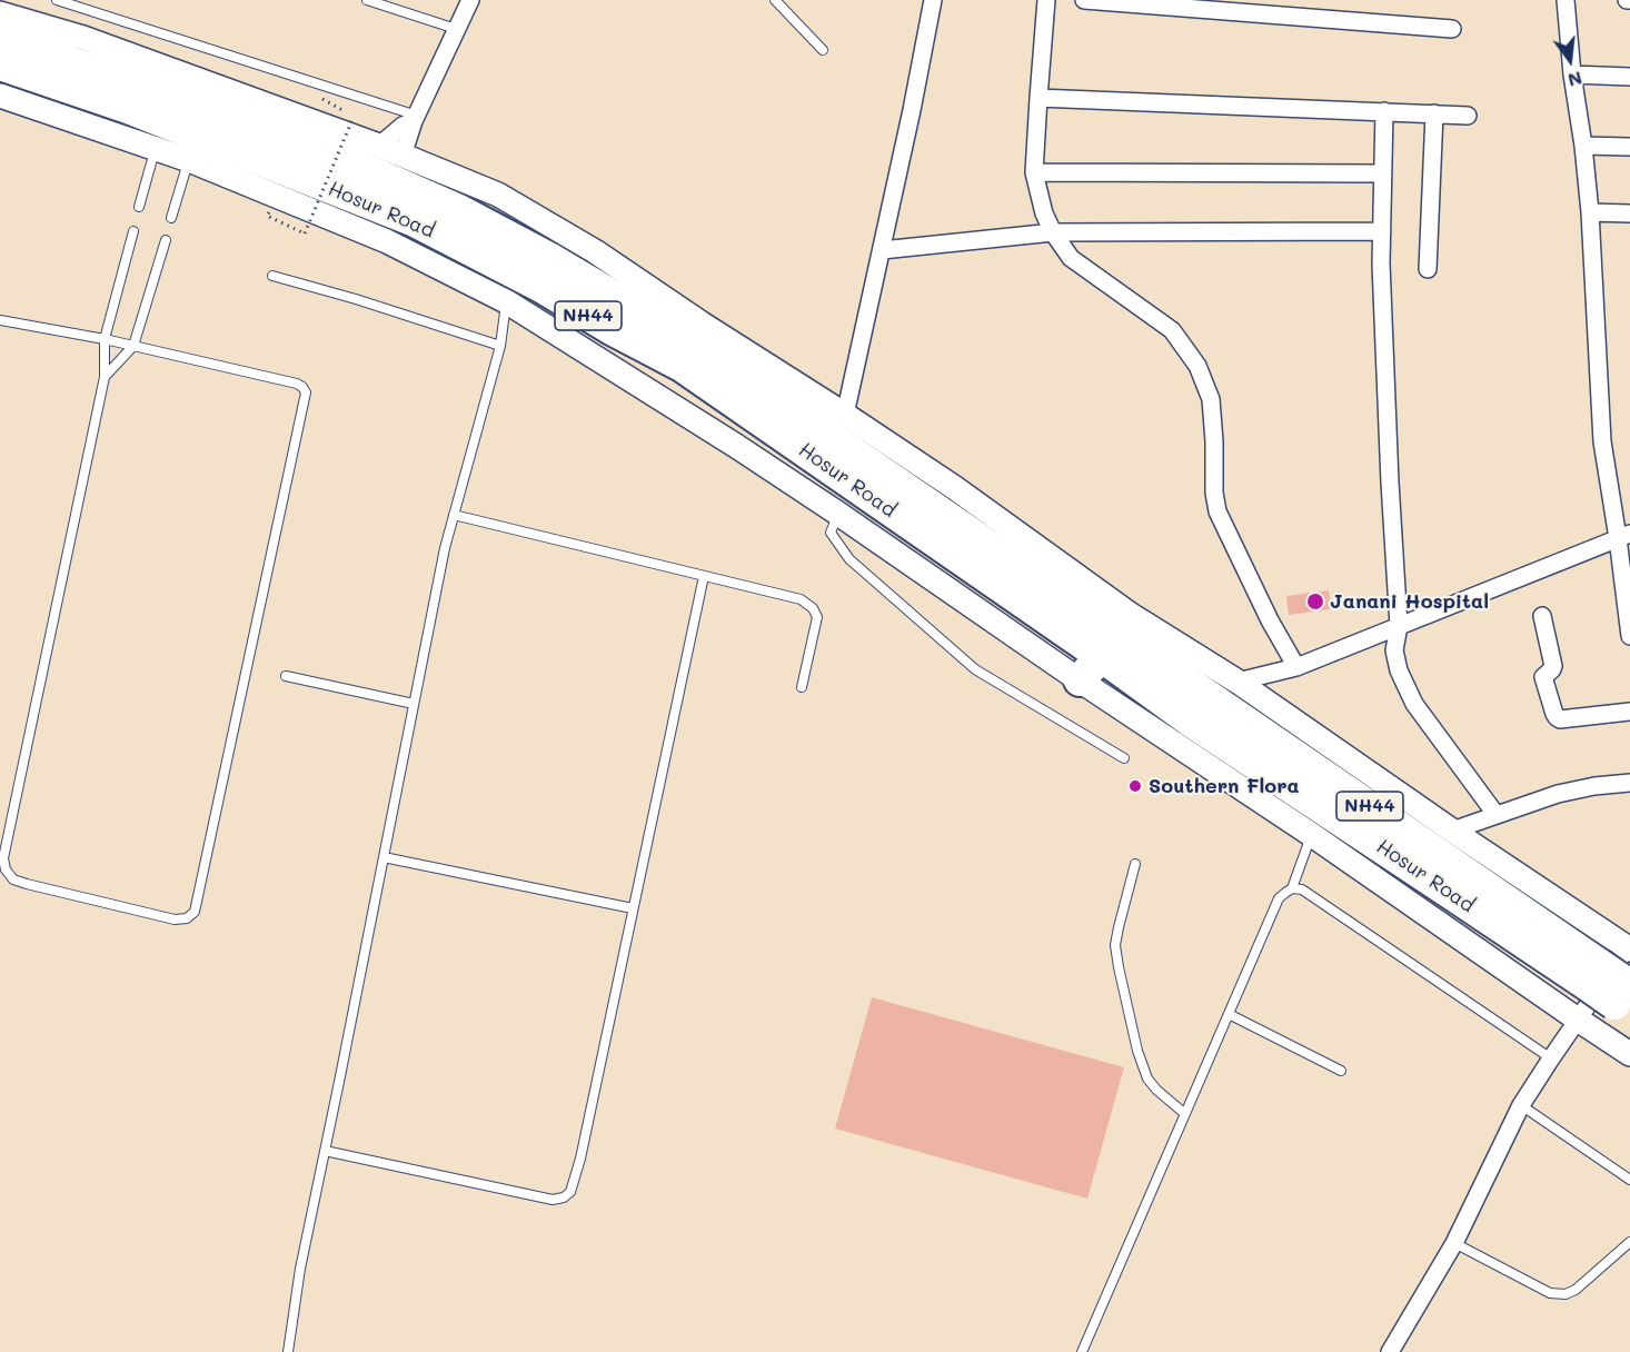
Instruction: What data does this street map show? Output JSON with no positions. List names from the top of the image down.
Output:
{
  "streets": {
    "highway": ["Hosur Road", "NH44"]
  },
  "places": ["Janani Hospital", "Southern Flora"],
  "north": "bottom"
}
